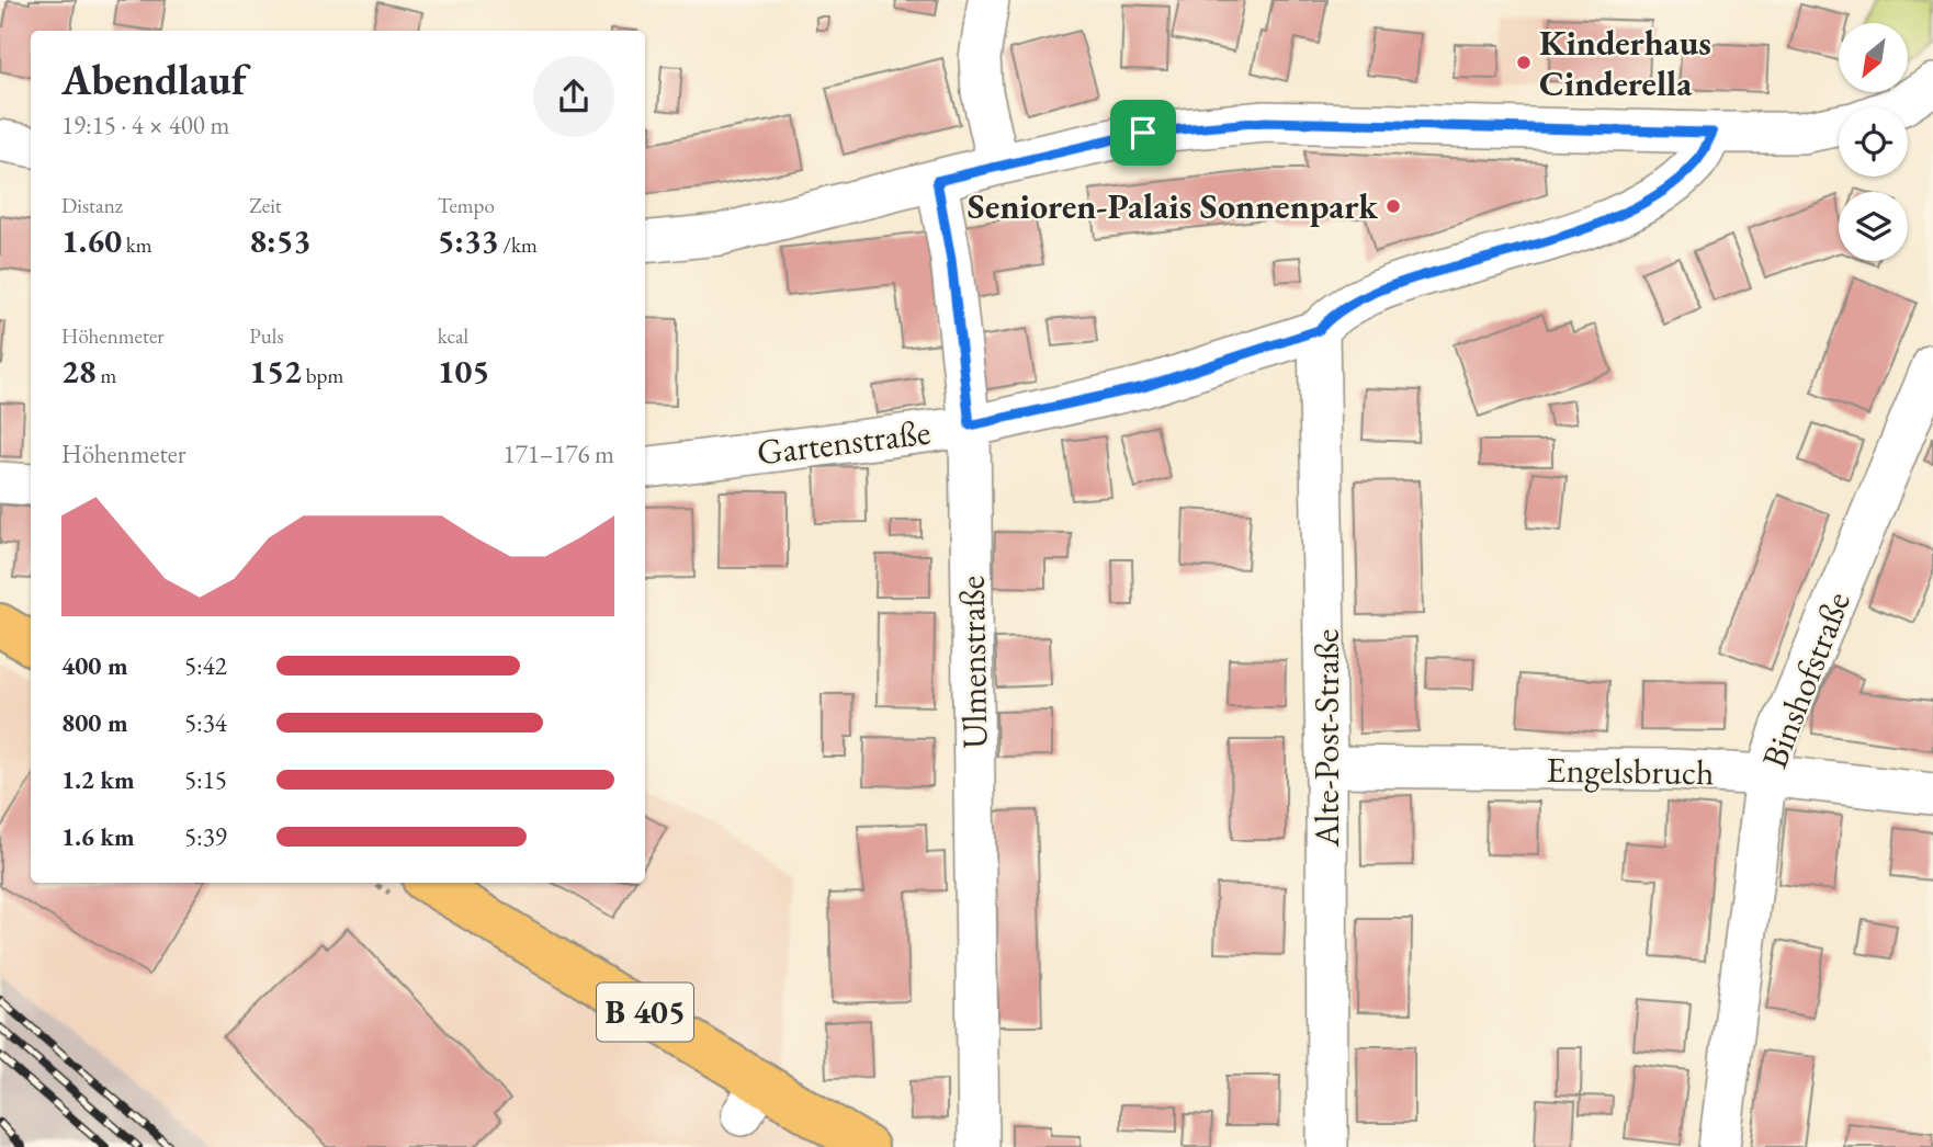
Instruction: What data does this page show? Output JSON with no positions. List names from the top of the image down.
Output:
{
  "streets": {
    "main road": ["B 405"],
    "street": [
      "Gartenstraße",
      "Ulmenstraße",
      "Binshofstraße",
      "Alte-Post-Straße",
      "Engelsbruch"
    ]
  },
  "crossings": [
    ["Gartenstraße", "Ulmenstraße"],
    ["Gartenstraße", "Alte-Post-Straße"],
    ["Binshofstraße", "Engelsbruch"],
    ["Alte-Post-Straße", "Engelsbruch"]
  ],
  "places": ["Kinderhaus Cinderella", "Senioren-Palais Sonnenpark"],
  "north": "bottom left",
  "page": {
    "heading": ["Abendlauf", "19:15 · 4 × 400 m"],
    "stats": [
      ["Distanz", "1.60 km"],
      ["Zeit", "8:53"],
      ["Tempo", "5:33 /km"],
      ["Höhenmeter", "28 m"],
      ["Puls", "152 bpm"],
      ["kcal", "105"]
    ],
    "chart": ["Höhenmeter", "171–176 m"],
    "list": [
      {
        "name": "400 m",
        "note": "5:42"
      },
      {
        "name": "800 m",
        "note": "5:34"
      },
      {
        "name": "1.2 km",
        "note": "5:15"
      },
      {
        "name": "1.6 km",
        "note": "5:39"
      }
    ]
  }
}
